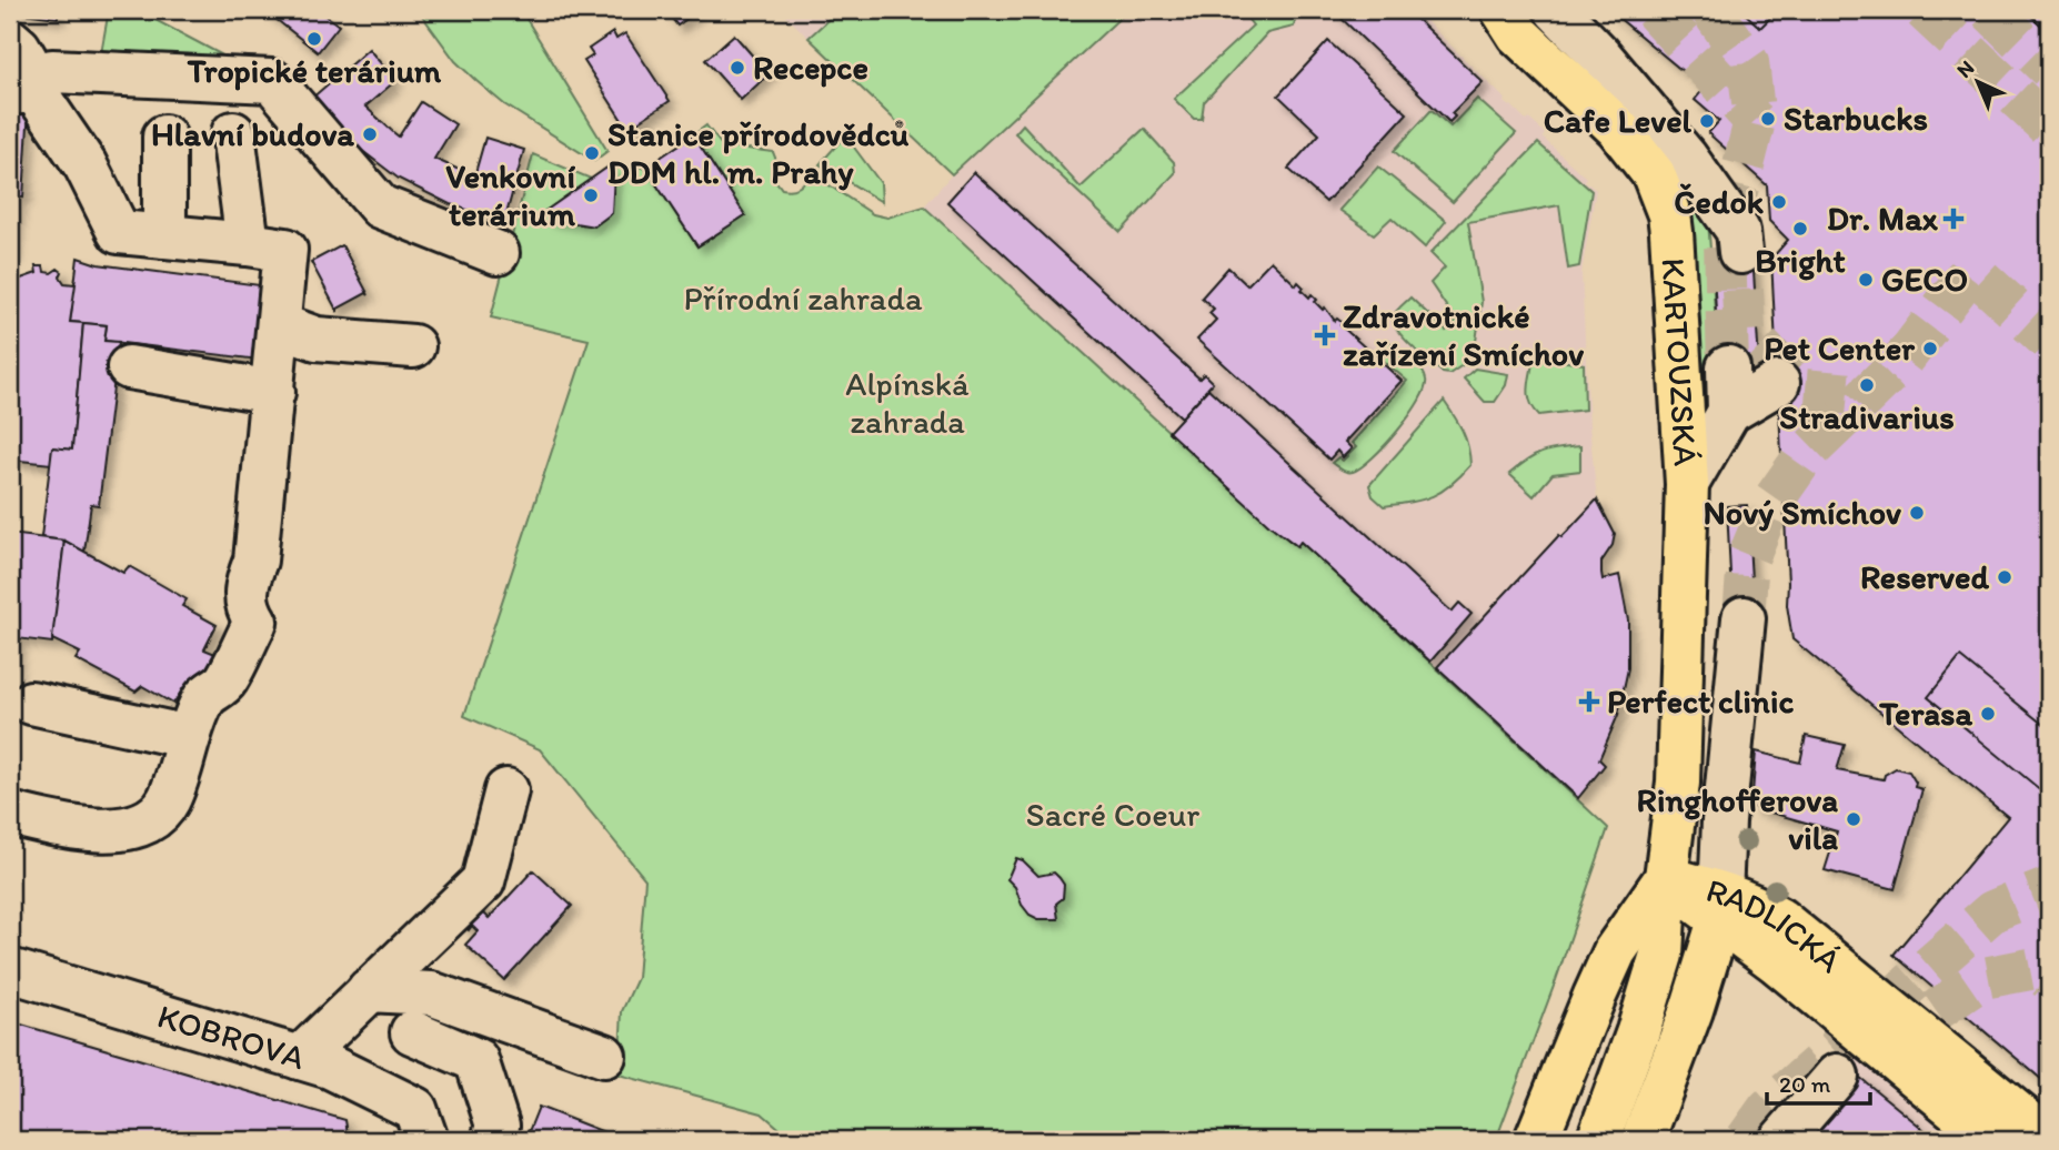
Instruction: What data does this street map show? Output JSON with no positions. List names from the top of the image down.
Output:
{
  "streets": {
    "main road": ["KARTOUZSKÁ", "RADLICKÁ"],
    "street": ["KOBROVA"]
  },
  "crossings": [
    ["KARTOUZSKÁ", "RADLICKÁ"]
  ],
  "parks": ["Přírodní zahrada", "Alpínská zahrada", "Sacré Coeur"],
  "places": {
    "other": [
      "Tropické terárium",
      "Recepce",
      "Starbucks",
      "Cafe Level",
      "Hlavní budova",
      "Stanice přírodovědců DDM hl. m. Prahy",
      "Venkovní terárium",
      "Čedok",
      "Bright",
      "GECO",
      "Pet Center",
      "Stradivarius",
      "Nový Smíchov",
      "Reserved",
      "Terasa",
      "Ringhofferova vila"
    ],
    "health": ["Dr. Max", "Zdravotnické zařízení Smíchov", "Perfect clinic"]
  },
  "scale_bar": "20 m",
  "north": "top left"
}
